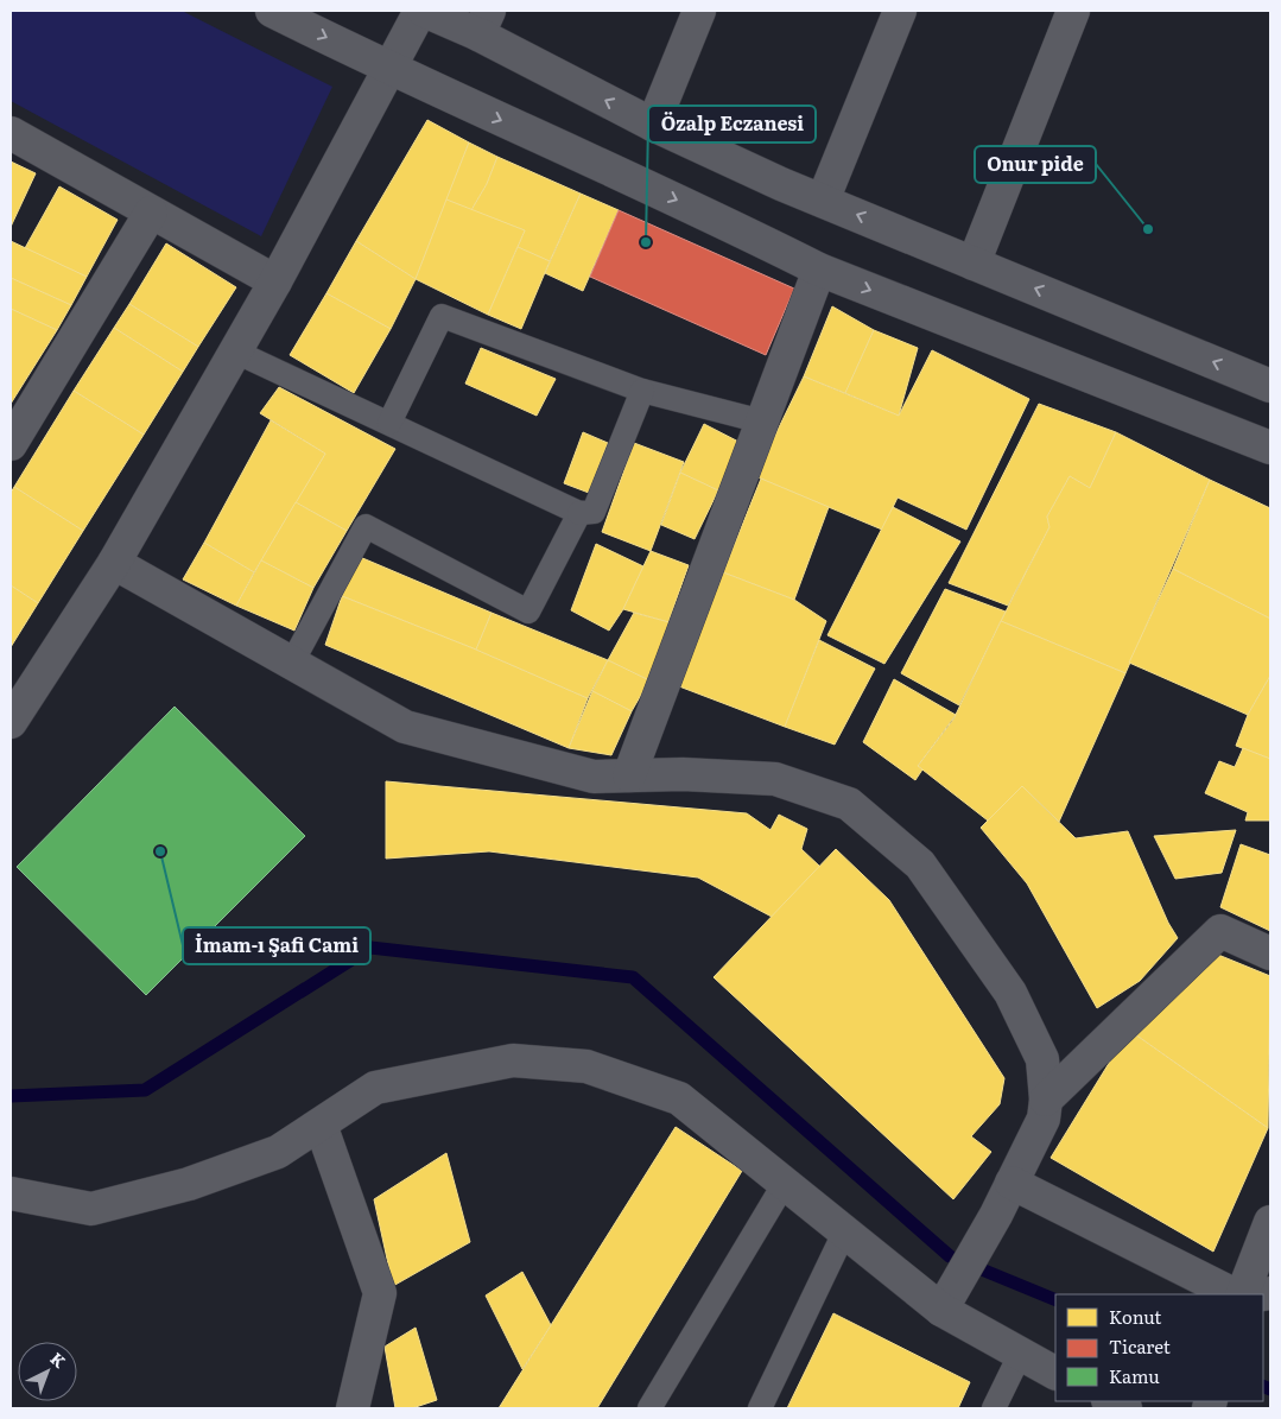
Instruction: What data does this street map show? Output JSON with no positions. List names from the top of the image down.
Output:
{
  "places": ["Onur pide", "Özalp Eczanesi", "İmam-ı Şafi Cami"],
  "legend": ["Konut", "Ticaret", "Kamu"],
  "north": "top right"
}
